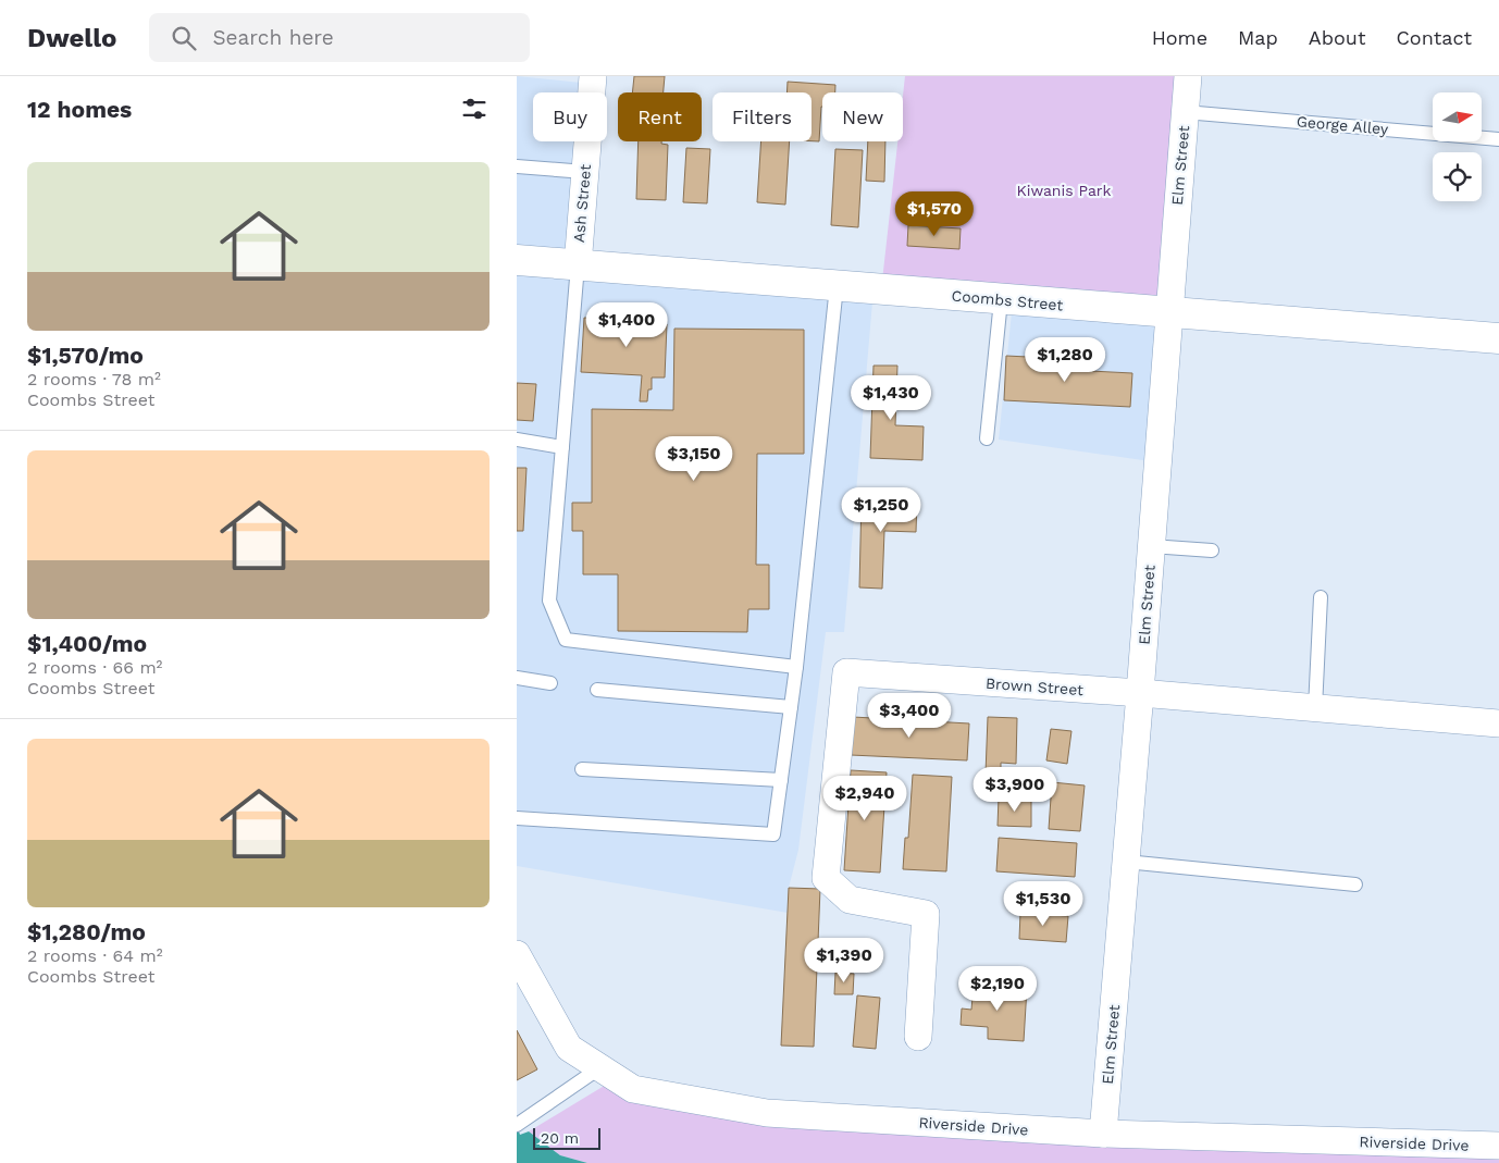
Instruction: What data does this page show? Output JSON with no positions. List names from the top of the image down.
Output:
{
  "streets": {
    "street": [
      "Elm Street",
      "Ash Street",
      "Coombs Street",
      "Brown Street",
      "Riverside Drive"
    ],
    "lane": ["George Alley"]
  },
  "crossings": [
    ["George Alley", "Elm Street"],
    ["Elm Street", "Coombs Street"],
    ["Elm Street", "Brown Street"],
    ["Elm Street", "Riverside Drive"],
    ["Ash Street", "Coombs Street"]
  ],
  "parks": ["Kiwanis Park"],
  "scale_bar": "20 m",
  "north": "right",
  "page": {
    "header": "Dwello",
    "search": "Search here",
    "nav": [
      "Home",
      "Map",
      "About",
      "Contact"
    ],
    "heading": "12 homes",
    "chip": [
      "Buy",
      "Rent",
      "Filters",
      "New"
    ],
    "list": [
      {
        "name": "$1,570/mo",
        "note": "2 rooms · 78 m² · Coombs Street"
      },
      {
        "name": "$1,400/mo",
        "note": "2 rooms · 66 m² · Coombs Street"
      },
      {
        "name": "$1,280/mo",
        "note": "2 rooms · 64 m² · Coombs Street"
      }
    ],
    "price": [
      "$1,570",
      "$1,400",
      "$1,280",
      "$1,430",
      "$3,150",
      "$1,250",
      "$3,400",
      "$3,900",
      "$2,940",
      "$1,530",
      "$1,390",
      "$2,190"
    ],
    "scale": "20 m"
  }
}
